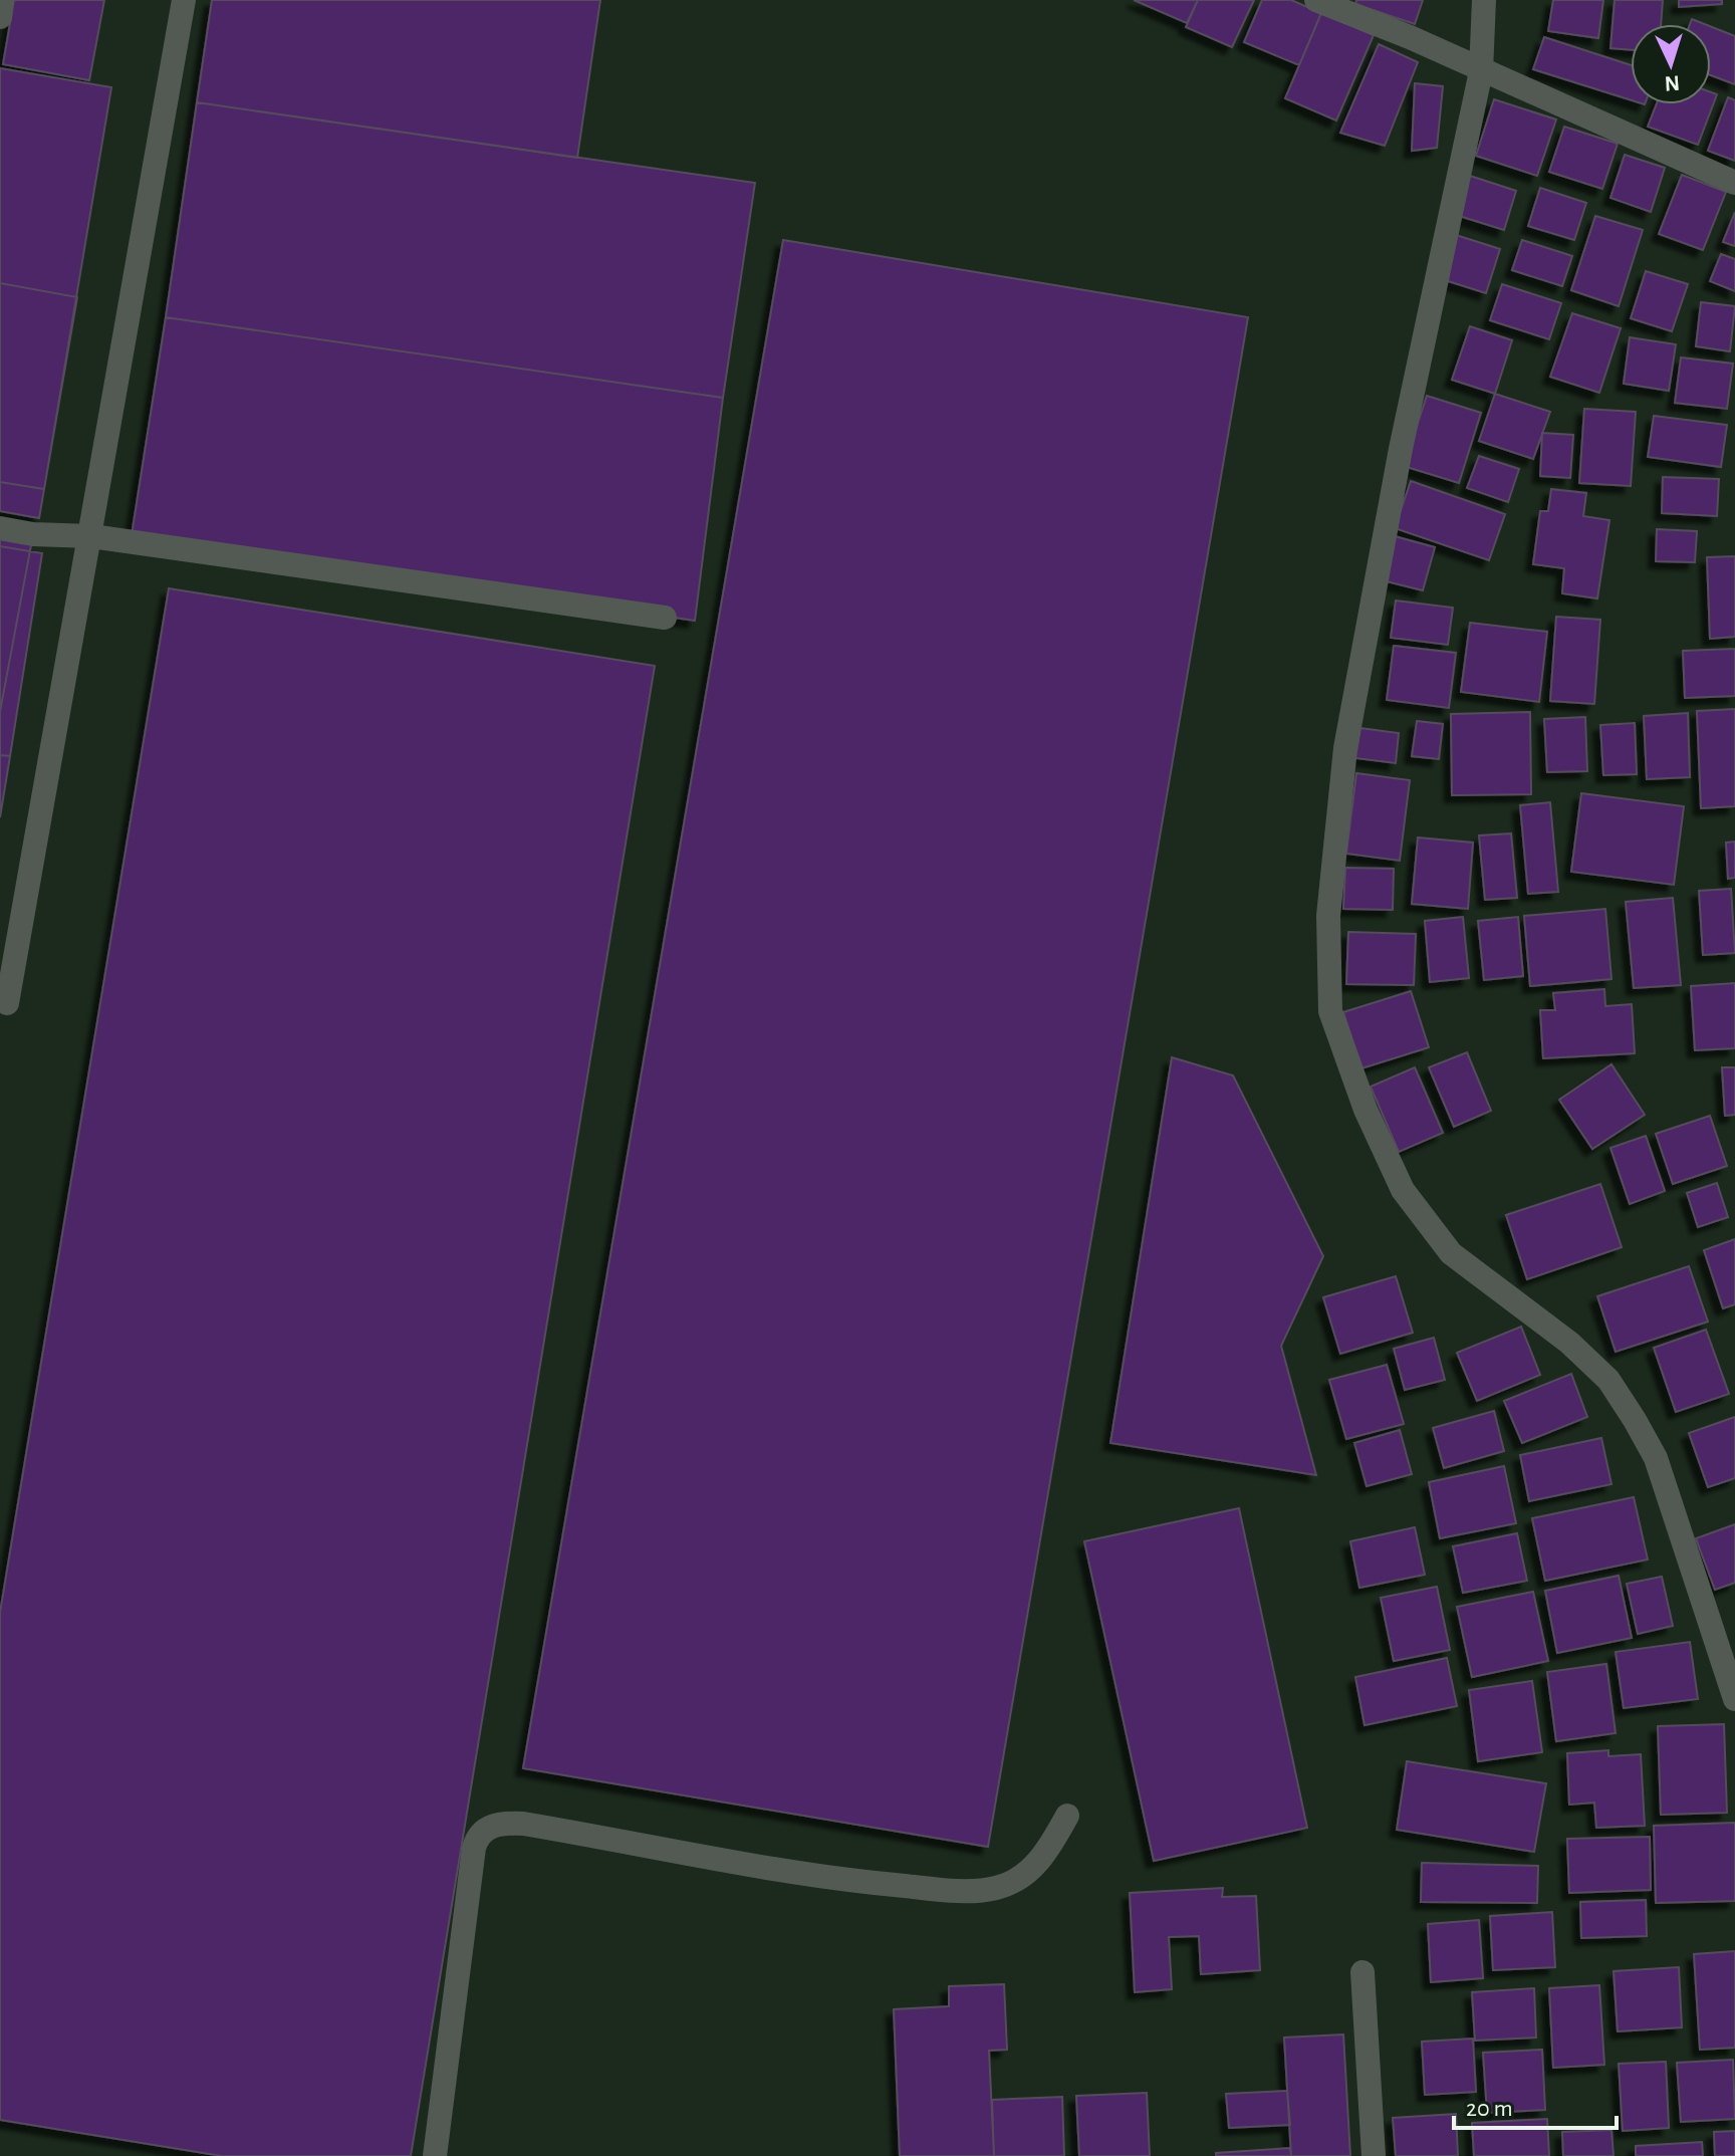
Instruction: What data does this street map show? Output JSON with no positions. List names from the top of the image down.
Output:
{
  "scale_bar": "20 m",
  "north": "bottom"
}
